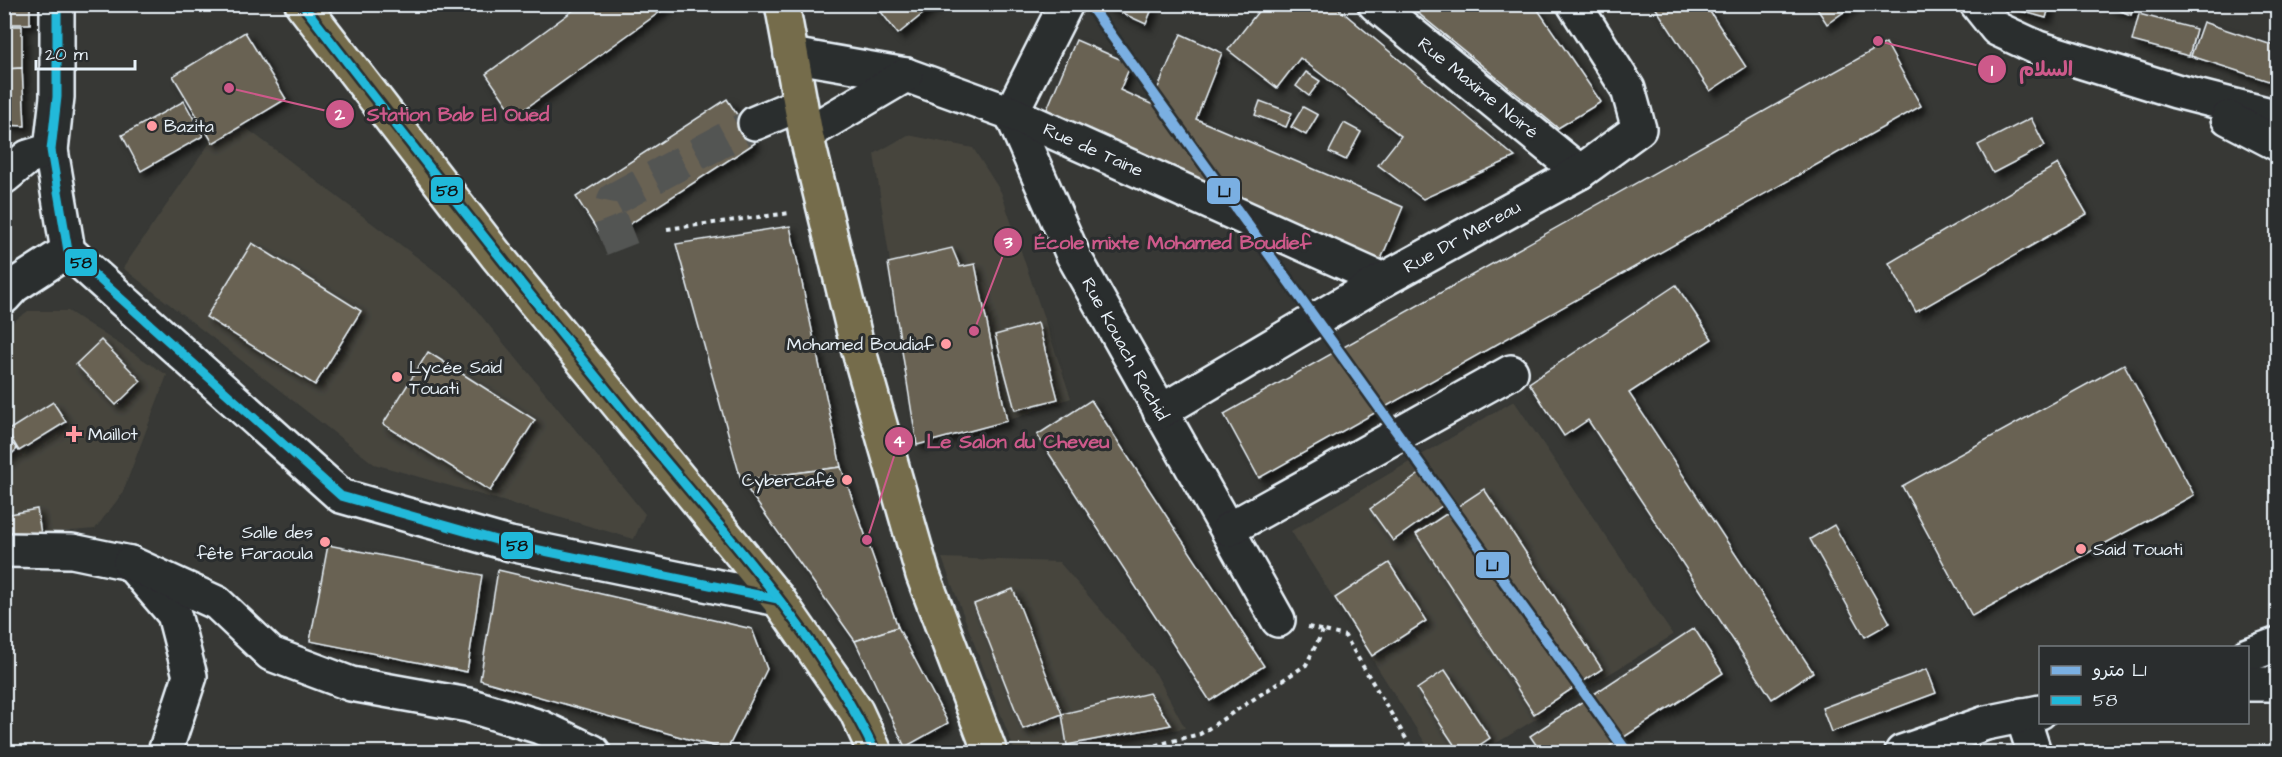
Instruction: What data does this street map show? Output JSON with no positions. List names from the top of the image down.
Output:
{
  "streets": {
    "street": [
      "Rue Maxime Noiré",
      "Rue de Taine",
      "Rue Dr Mereau",
      "Rue Kouach Rachid"
    ]
  },
  "crossings": [
    ["Rue Maxime Noiré", "Rue Dr Mereau"],
    ["Rue de Taine", "Rue Dr Mereau"],
    ["Rue de Taine", "Rue Kouach Rachid"],
    ["Rue Dr Mereau", "Rue Kouach Rachid"]
  ],
  "places": {
    "other": [
      "السلام",
      "Station Bab El Oued",
      "Bazita",
      "École mixte Mohamed Boudief",
      "Mohamed Boudiaf",
      "Lycée Said Touati",
      "Cybercafé",
      "Le Salon du Cheveu",
      "Salle des fête Faraoula",
      "Said Touati"
    ],
    "health": ["Maillot"]
  },
  "lines": ["metro line L1", "transit line 58"],
  "legend": ["مترو L1", "58"],
  "scale_bar": "20 m"
}
